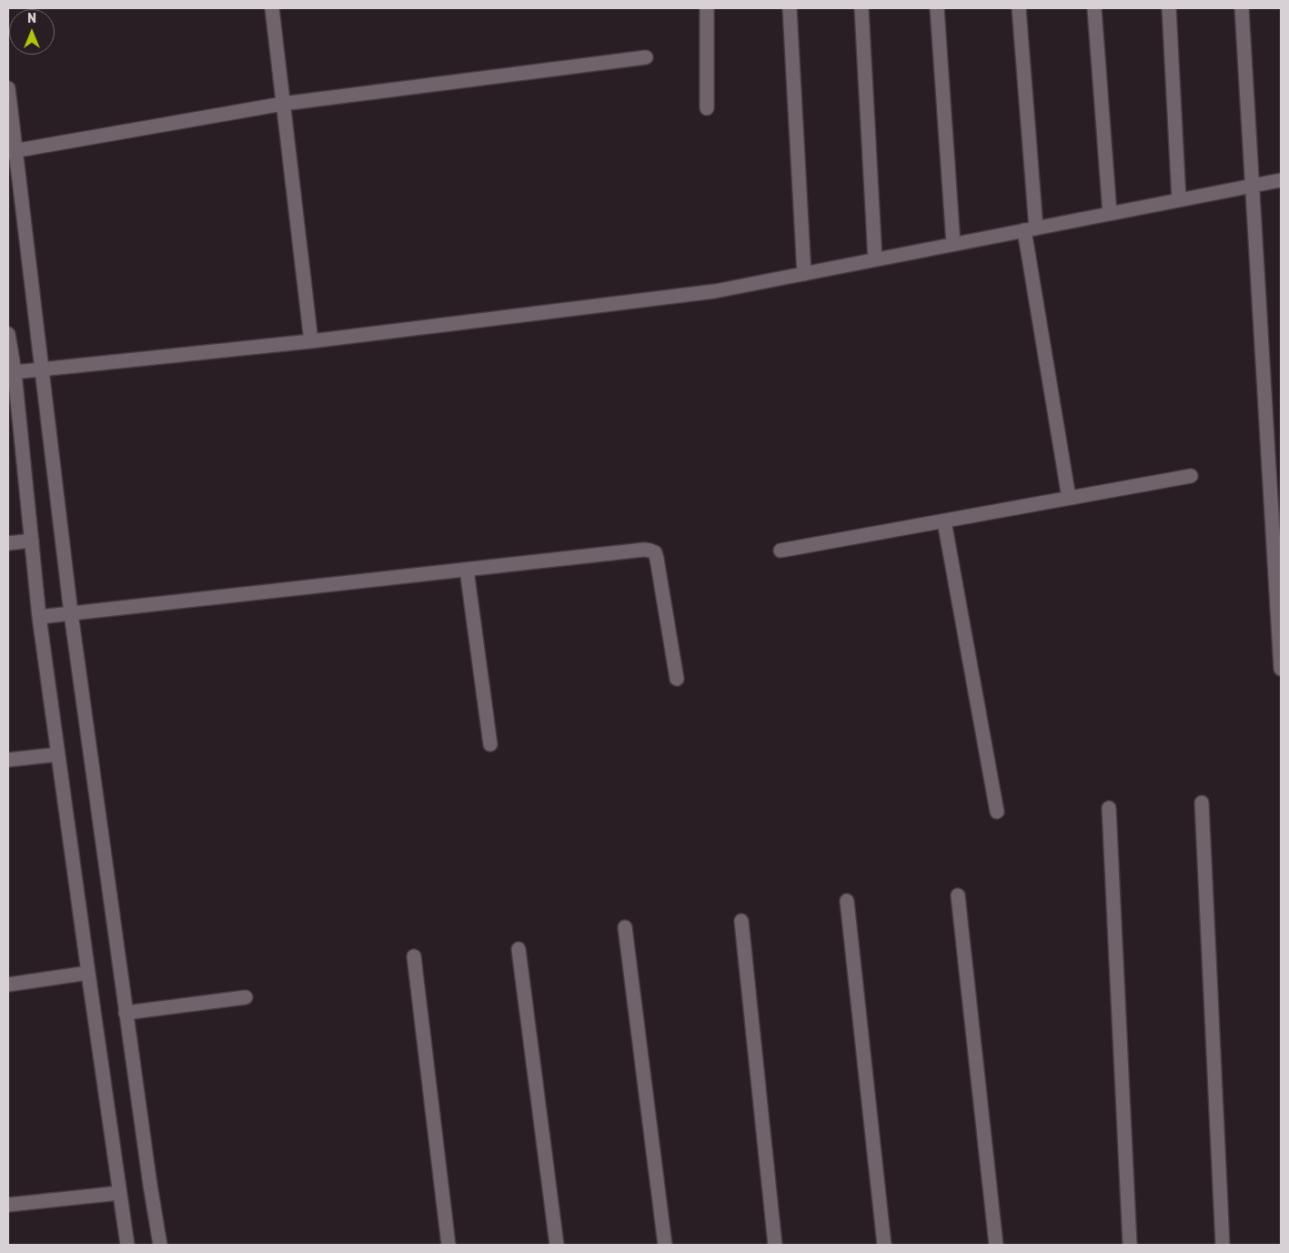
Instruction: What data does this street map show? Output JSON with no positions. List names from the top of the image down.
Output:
{
  "north": "top"
}
